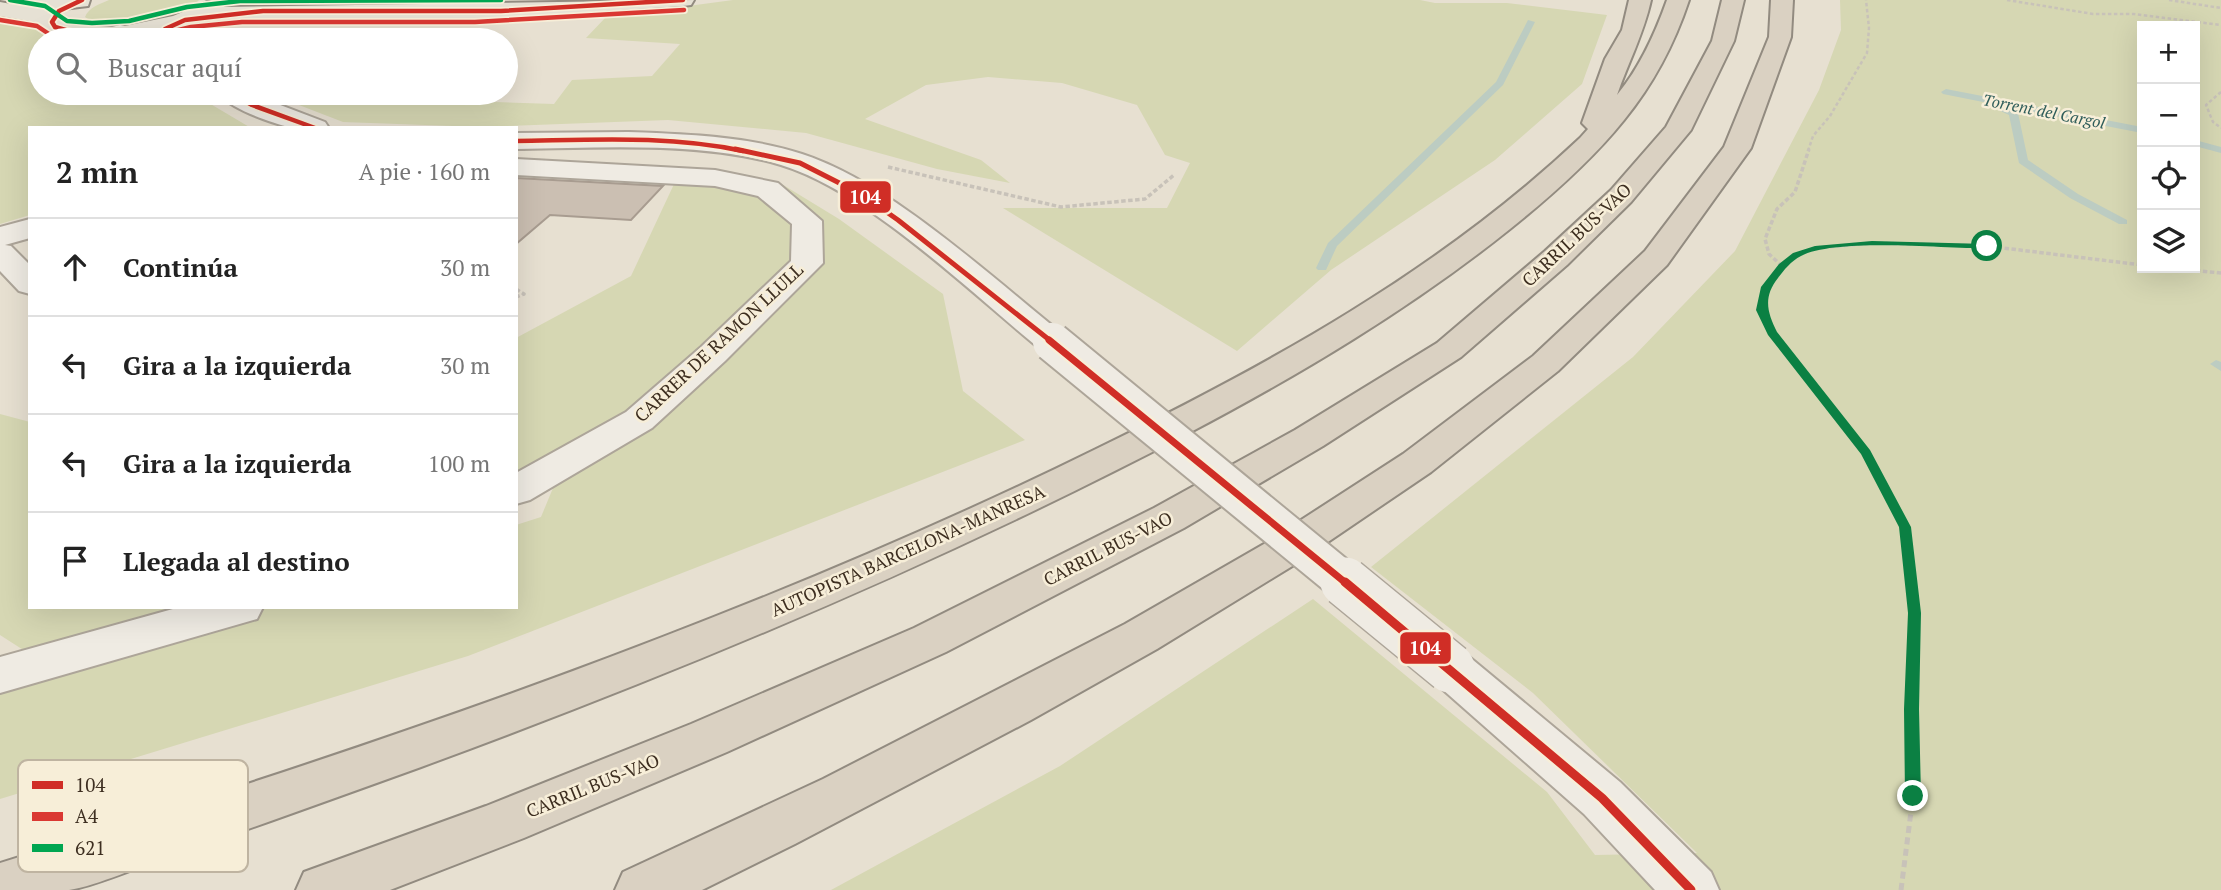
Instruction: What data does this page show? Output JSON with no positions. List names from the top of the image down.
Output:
{
  "streets": {
    "highway": ["CARRIL BUS-VAO", "AUTOPISTA BARCELONA-MANRESA"],
    "street": ["CARRER DE RAMON LLULL"]
  },
  "water": ["Torrent del Cargol"],
  "lines": ["transit line 104", "transit line 621", "transit line A4"],
  "legend": ["104", "A4", "621"],
  "page": {
    "map_buttons": ["+", "−"],
    "search": "Buscar aquí",
    "heading": ["2 min", "A pie · 160 m"],
    "list": [
      ["Continúa", "30 m"],
      ["Gira a la izquierda", "30 m"],
      ["Gira a la izquierda", "100 m"],
      "Llegada al destino"
    ]
  }
}
